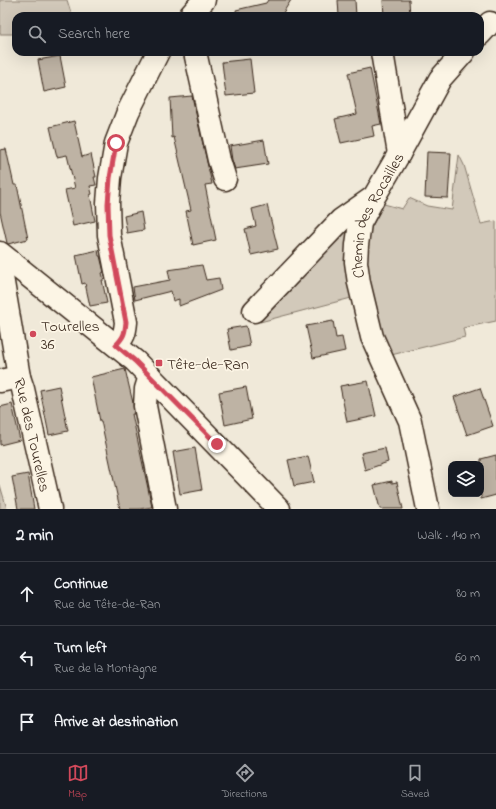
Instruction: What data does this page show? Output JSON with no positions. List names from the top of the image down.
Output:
{
  "streets": {
    "street": ["Chemin des Rocailles", "Rue des Tourelles"]
  },
  "places": {
    "other": ["Tourelles 36"],
    "transit": ["Tête-de-Ran"]
  },
  "page": {
    "search": "Search here",
    "heading": ["2 min", "Walk · 140 m"],
    "list": [
      ["Continue", "Rue de Tête-de-Ran", "80 m"],
      ["Turn left", "Rue de la Montagne", "60 m"],
      "Arrive at destination"
    ],
    "nav": ["Map", "Directions", "Saved"]
  }
}
